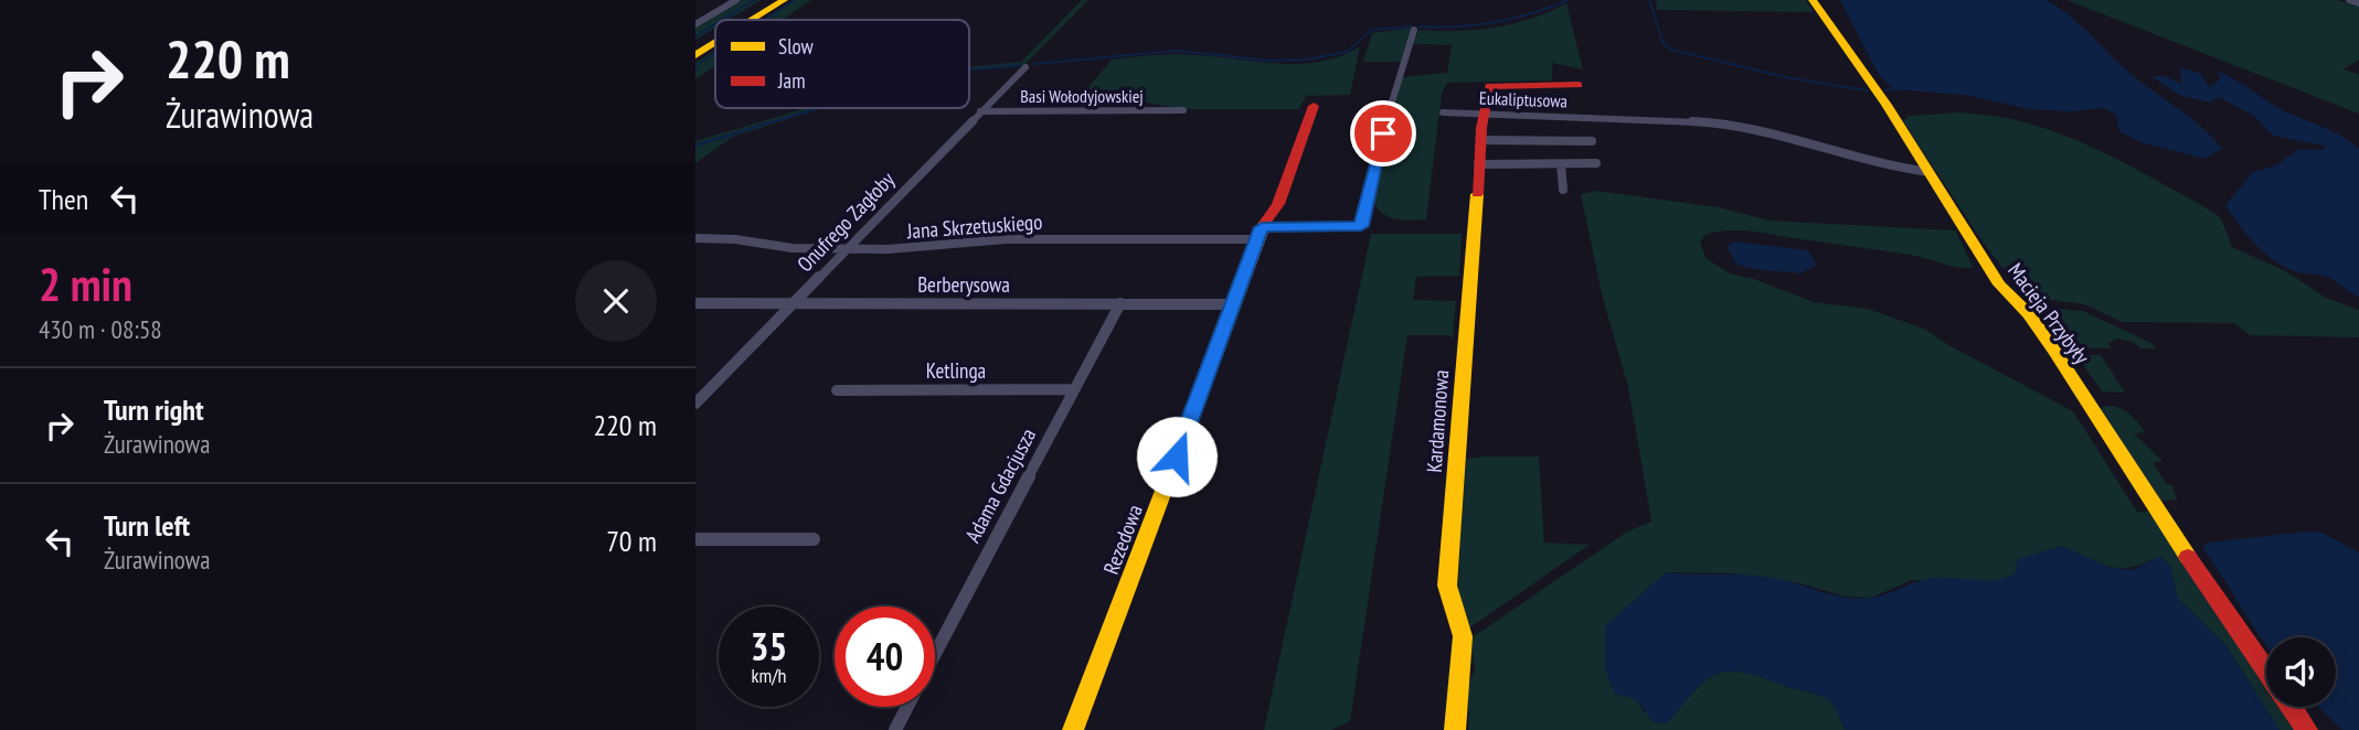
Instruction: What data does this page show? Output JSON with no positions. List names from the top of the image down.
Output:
{
  "streets": {
    "main road": ["Macieja Przybyły", "Kardamonowa", "Rezedowa"],
    "street": [
      "Basi Wołodyjowskiej",
      "Eukaliptusowa",
      "Onufrego Zagłoby",
      "Jana Skrzetuskiego",
      "Berberysowa",
      "Ketlinga",
      "Adama Gdacjusza"
    ]
  },
  "crossings": [
    ["Basi Wołodyjowskiej", "Onufrego Zagłoby"],
    ["Eukaliptusowa", "Macieja Przybyły"],
    ["Eukaliptusowa", "Kardamonowa"],
    ["Onufrego Zagłoby", "Jana Skrzetuskiego"],
    ["Onufrego Zagłoby", "Berberysowa"],
    ["Jana Skrzetuskiego", "Rezedowa"],
    ["Berberysowa", "Adama Gdacjusza"],
    ["Berberysowa", "Rezedowa"],
    ["Ketlinga", "Adama Gdacjusza"]
  ],
  "legend": ["Slow", "Jam"],
  "page": {
    "turn": ["220 m", "Żurawinowa"],
    "then": "Then",
    "heading": ["2 min", "430 m · 08:58"],
    "list": [
      {
        "name": "Turn right",
        "note": "Żurawinowa",
        "value": "220 m"
      },
      {
        "name": "Turn left",
        "note": "Żurawinowa",
        "value": "70 m"
      }
    ],
    "speed": "35 km/h",
    "limit": "40"
  }
}
